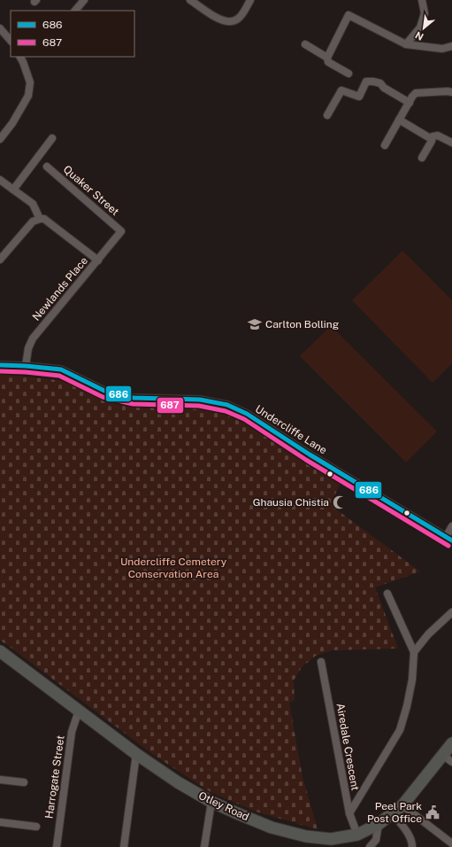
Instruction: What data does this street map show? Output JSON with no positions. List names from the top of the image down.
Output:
{
  "streets": {
    "main road": ["Otley Road"],
    "street": [
      "Quaker Street",
      "Newlands Place",
      "Undercliffe Lane",
      "Airedale Crescent",
      "Harrogate Street"
    ]
  },
  "crossings": [
    ["Quaker Street", "Newlands Place"],
    ["Newlands Place", "Undercliffe Lane"],
    ["Airedale Crescent", "Otley Road"],
    ["Harrogate Street", "Otley Road"]
  ],
  "parks": ["Undercliffe Cemetery Conservation Area"],
  "places": {
    "school or university": ["Carlton Bolling"],
    "mosque": ["Ghausia Chistia"],
    "public building": ["Peel Park Post Office"]
  },
  "lines": ["transit line 686", "transit line 687"],
  "legend": ["686", "687"],
  "north": "bottom left"
}
